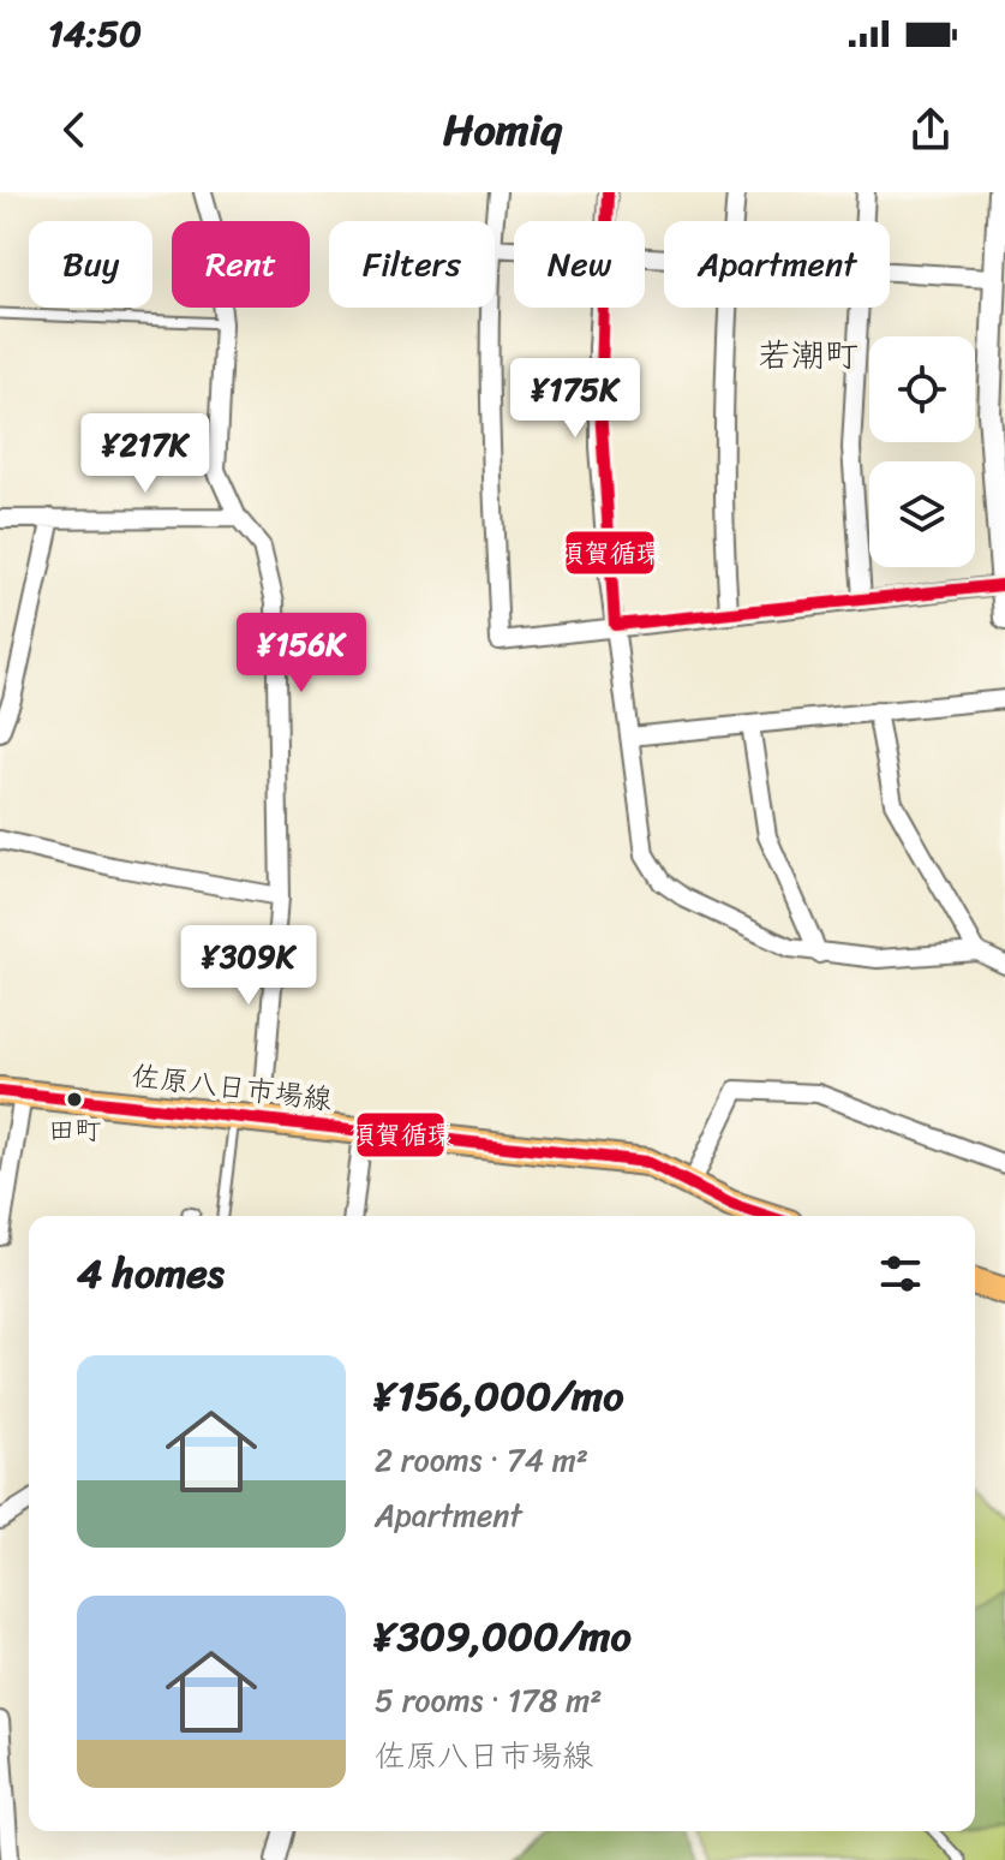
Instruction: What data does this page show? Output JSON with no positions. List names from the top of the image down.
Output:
{
  "streets": {
    "main road": ["佐原八日市場線"]
  },
  "districts": ["若潮町"],
  "places": ["田町"],
  "lines": ["transit line 須賀循環"],
  "page": {
    "status": "14:50",
    "header": "Homiq",
    "chip": [
      "Buy",
      "Rent",
      "Filters",
      "New",
      "Apartment"
    ],
    "price": [
      "¥175K",
      "¥217K",
      "¥156K",
      "¥309K"
    ],
    "heading": "4 homes",
    "list": [
      {
        "name": "¥156,000/mo",
        "note": "2 rooms · 74 m² · Apartment"
      },
      {
        "name": "¥309,000/mo",
        "note": "5 rooms · 178 m² · 佐原八日市場線"
      }
    ]
  }
}
